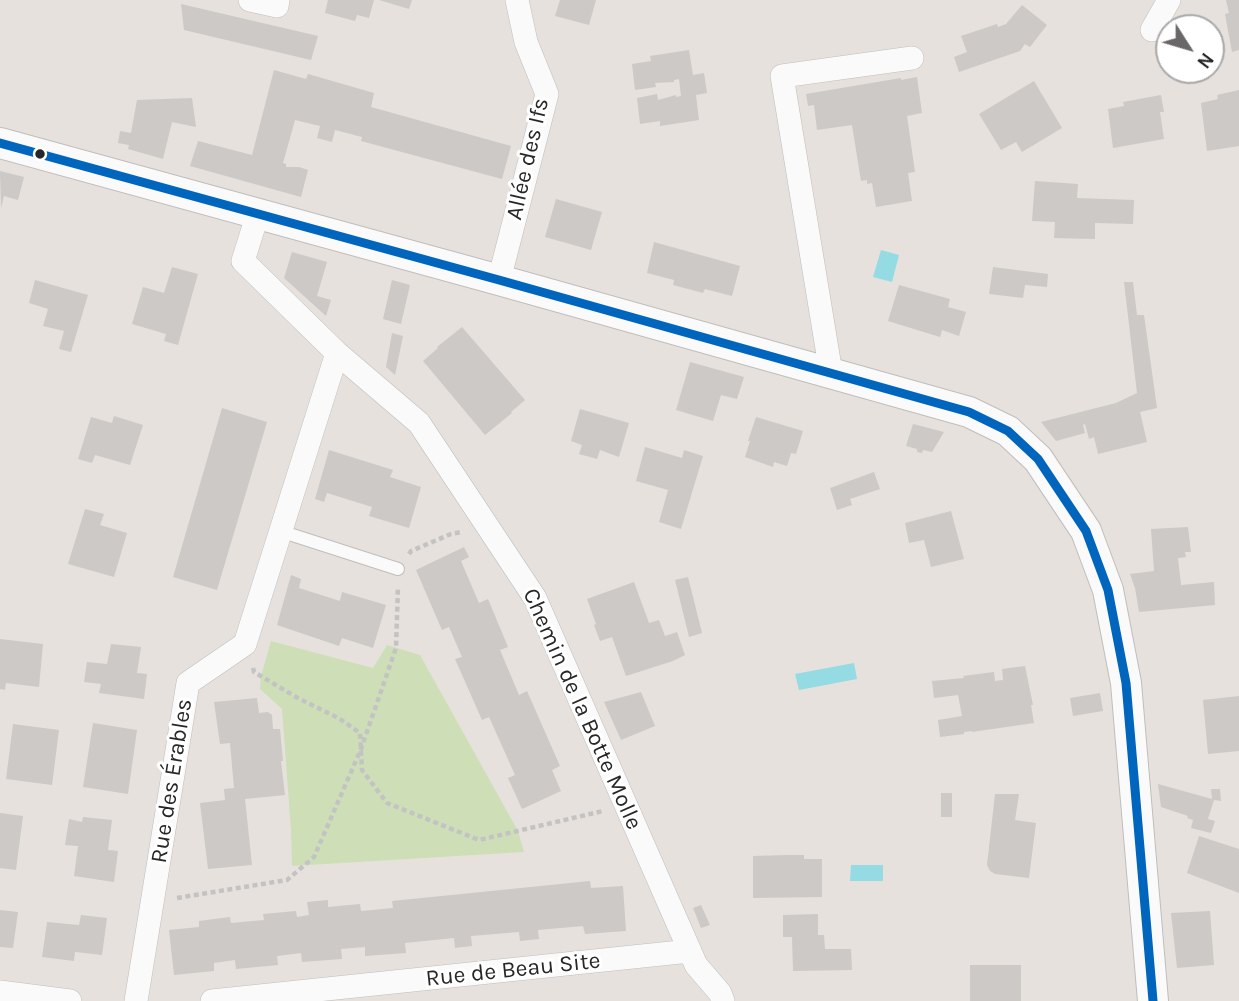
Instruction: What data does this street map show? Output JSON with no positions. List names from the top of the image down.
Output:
{
  "streets": {
    "street": [
      "Allée des Ifs",
      "Chemin de la Botte Molle",
      "Rue des Érables",
      "Rue de Beau Site"
    ]
  },
  "crossings": [
    ["Chemin de la Botte Molle", "Rue de Beau Site"]
  ],
  "north": "bottom right"
}
